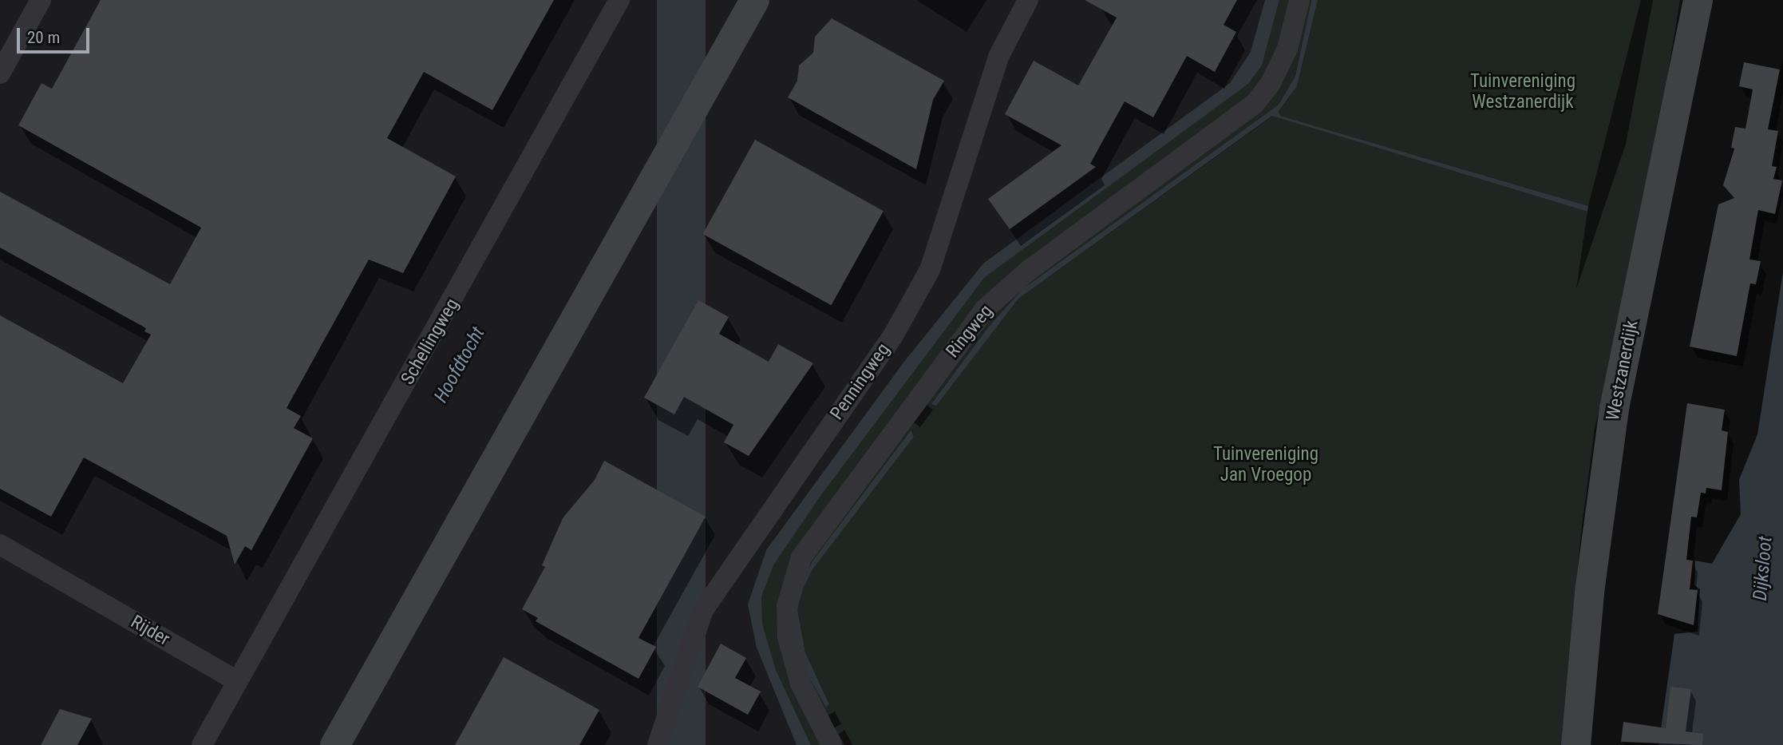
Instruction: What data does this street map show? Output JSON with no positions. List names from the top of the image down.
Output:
{
  "streets": {
    "main road": ["Westzanerdijk"],
    "street": [
      "Ringweg",
      "Schellingweg",
      "Penningweg",
      "Rijder"
    ]
  },
  "crossings": [
    ["Schellingweg", "Rijder"]
  ],
  "water": ["Hoofdtocht", "Dijksloot"],
  "parks": ["Tuinvereniging Westzanerdijk", "Tuinvereniging Jan Vroegop"],
  "scale_bar": "20 m"
}
